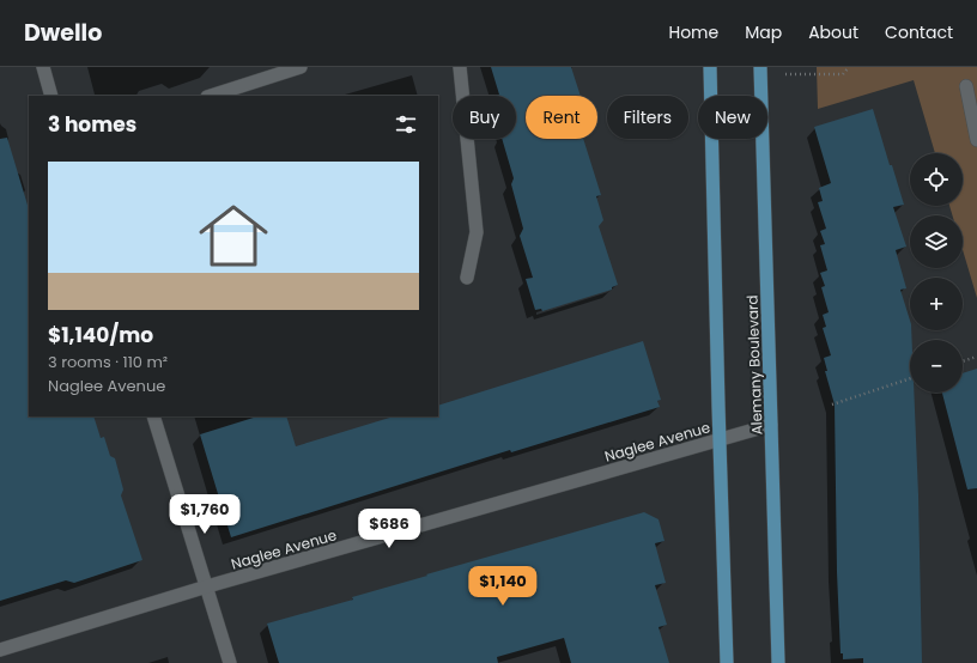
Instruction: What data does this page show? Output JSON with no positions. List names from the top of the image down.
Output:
{
  "streets": {
    "main road": ["Alemany Boulevard"],
    "street": ["Naglee Avenue"]
  },
  "crossings": [
    ["Alemany Boulevard", "Naglee Avenue"]
  ],
  "page": {
    "header": "Dwello",
    "nav": [
      "Home",
      "Map",
      "About",
      "Contact"
    ],
    "chip": [
      "Buy",
      "Rent",
      "Filters",
      "New"
    ],
    "heading": "3 homes",
    "map_buttons": ["+", "−"],
    "list": [
      {
        "name": "$1,140/mo",
        "note": "3 rooms · 110 m² · Naglee Avenue"
      }
    ],
    "price": ["$1,760", "$686", "$1,140"]
  }
}
